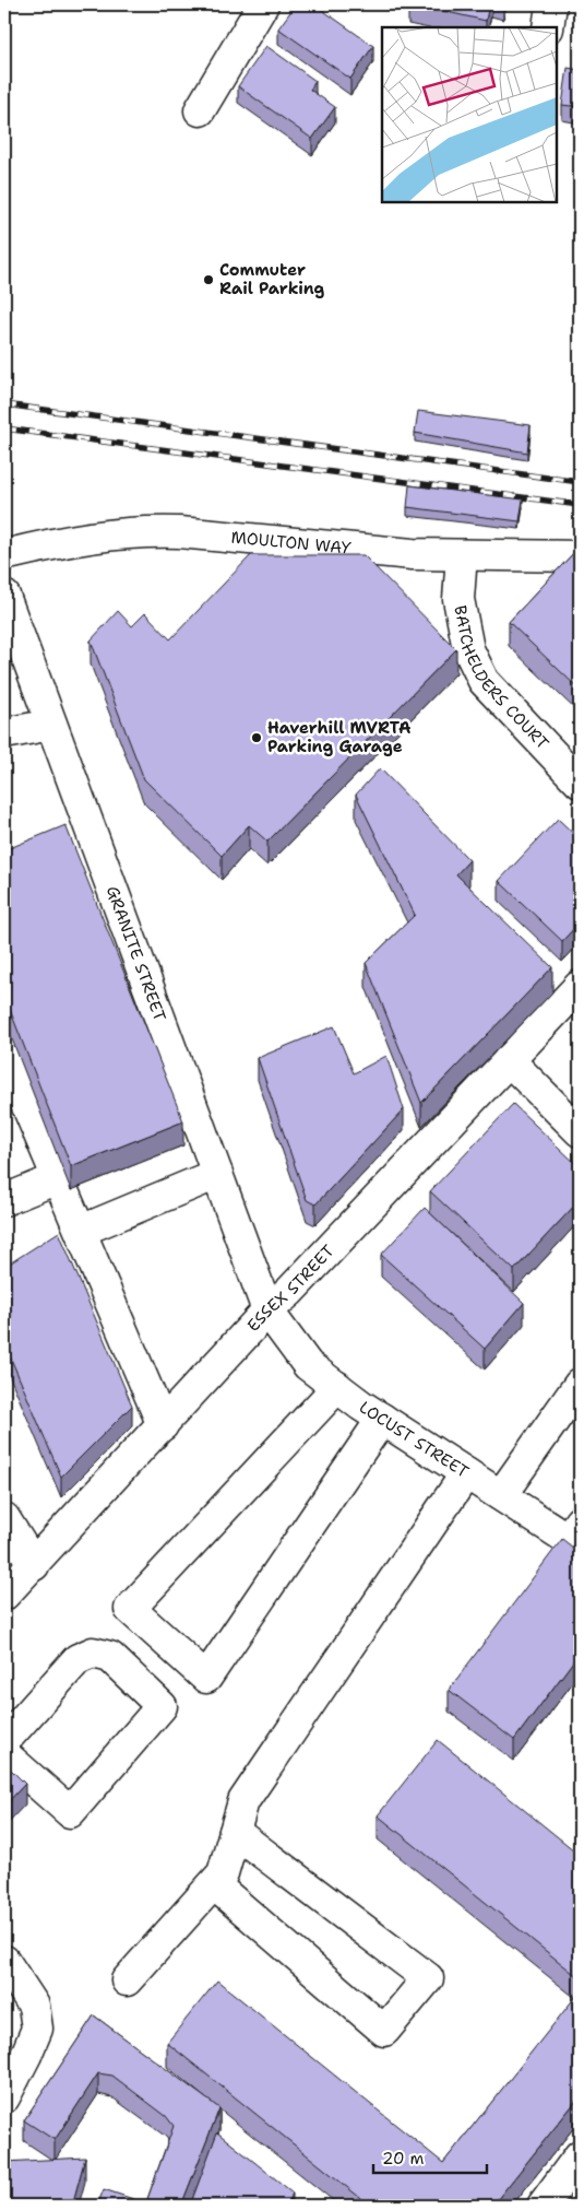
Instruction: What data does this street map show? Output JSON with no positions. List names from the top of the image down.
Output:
{
  "streets": {
    "main road": [
      "MOULTON WAY",
      "BATCHELDERS COURT",
      "GRANITE STREET",
      "ESSEX STREET",
      "LOCUST STREET"
    ]
  },
  "crossings": [
    ["MOULTON WAY", "BATCHELDERS COURT"],
    ["GRANITE STREET", "ESSEX STREET"],
    ["GRANITE STREET", "LOCUST STREET"],
    ["ESSEX STREET", "LOCUST STREET"]
  ],
  "places": ["Commuter Rail Parking", "Haverhill MVRTA Parking Garage"],
  "scale_bar": "20 m"
}
